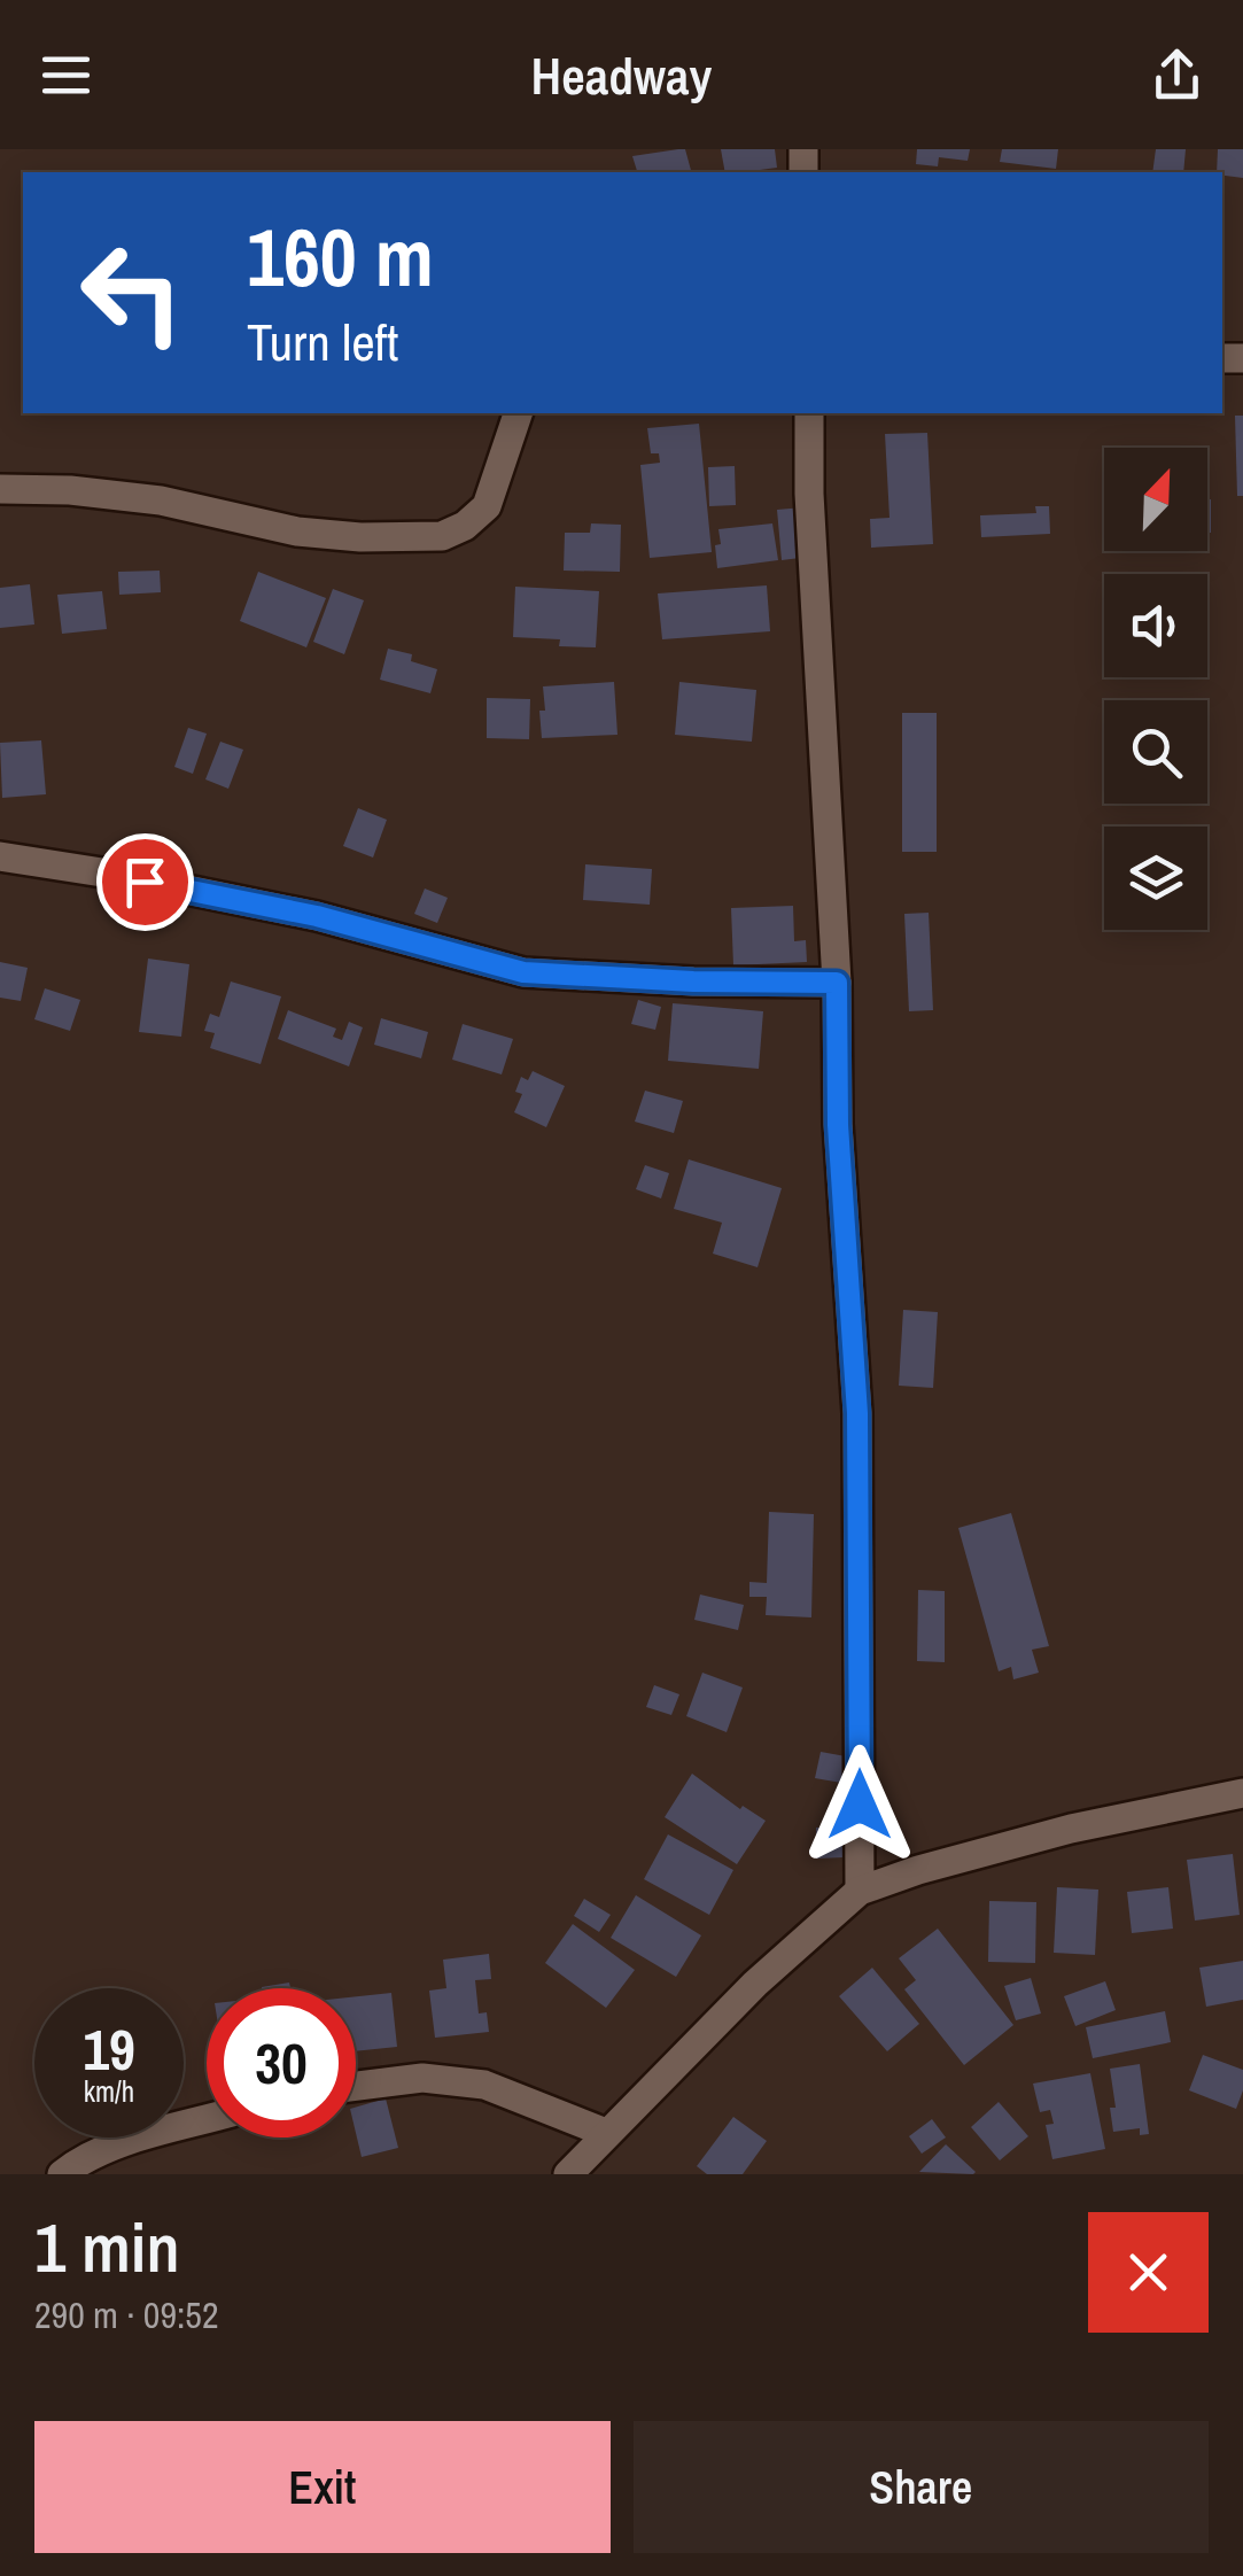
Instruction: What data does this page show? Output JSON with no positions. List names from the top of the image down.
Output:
{
  "north": "top right",
  "page": {
    "header": "Headway",
    "turn": ["160 m", "Turn left"],
    "speed": "19 km/h",
    "limit": "30",
    "heading": ["1 min", "290 m · 09:52"],
    "buttons": ["Exit", "Share"]
  }
}
